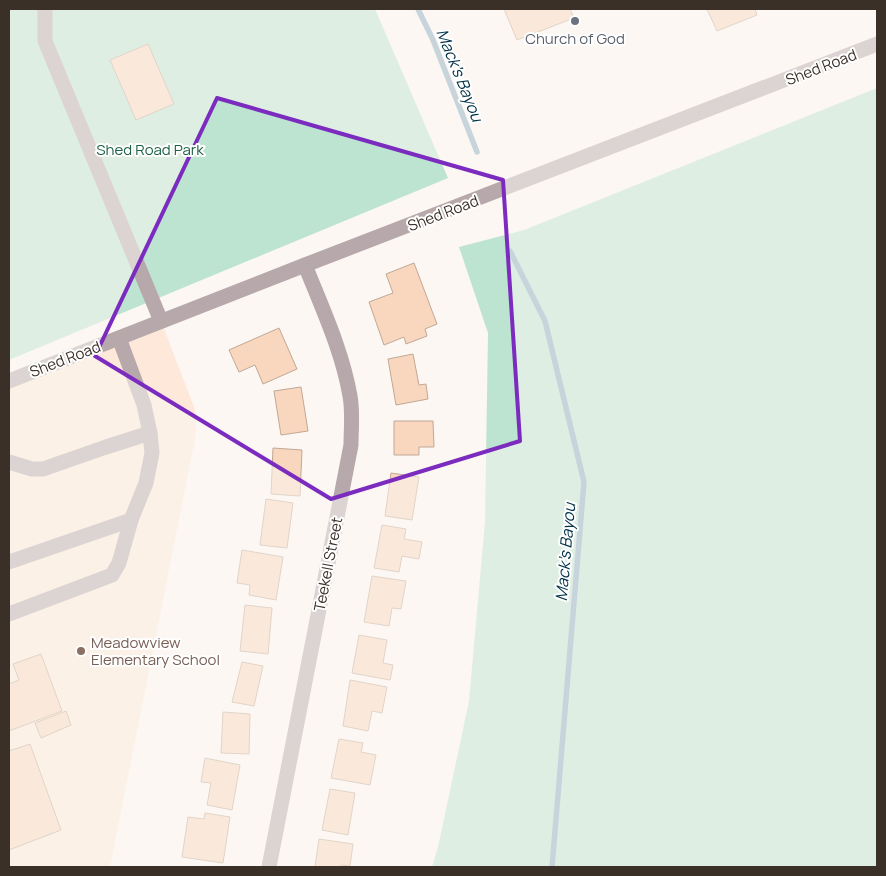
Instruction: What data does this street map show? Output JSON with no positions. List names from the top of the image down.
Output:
{
  "streets": {
    "street": ["Shed Road", "Teekell Street"]
  },
  "crossings": [
    ["Shed Road", "Teekell Street"]
  ],
  "water": ["Mack's Bayou"],
  "parks": ["Shed Road Park"],
  "places": ["Church of God", "Meadowview Elementary School"]
}
